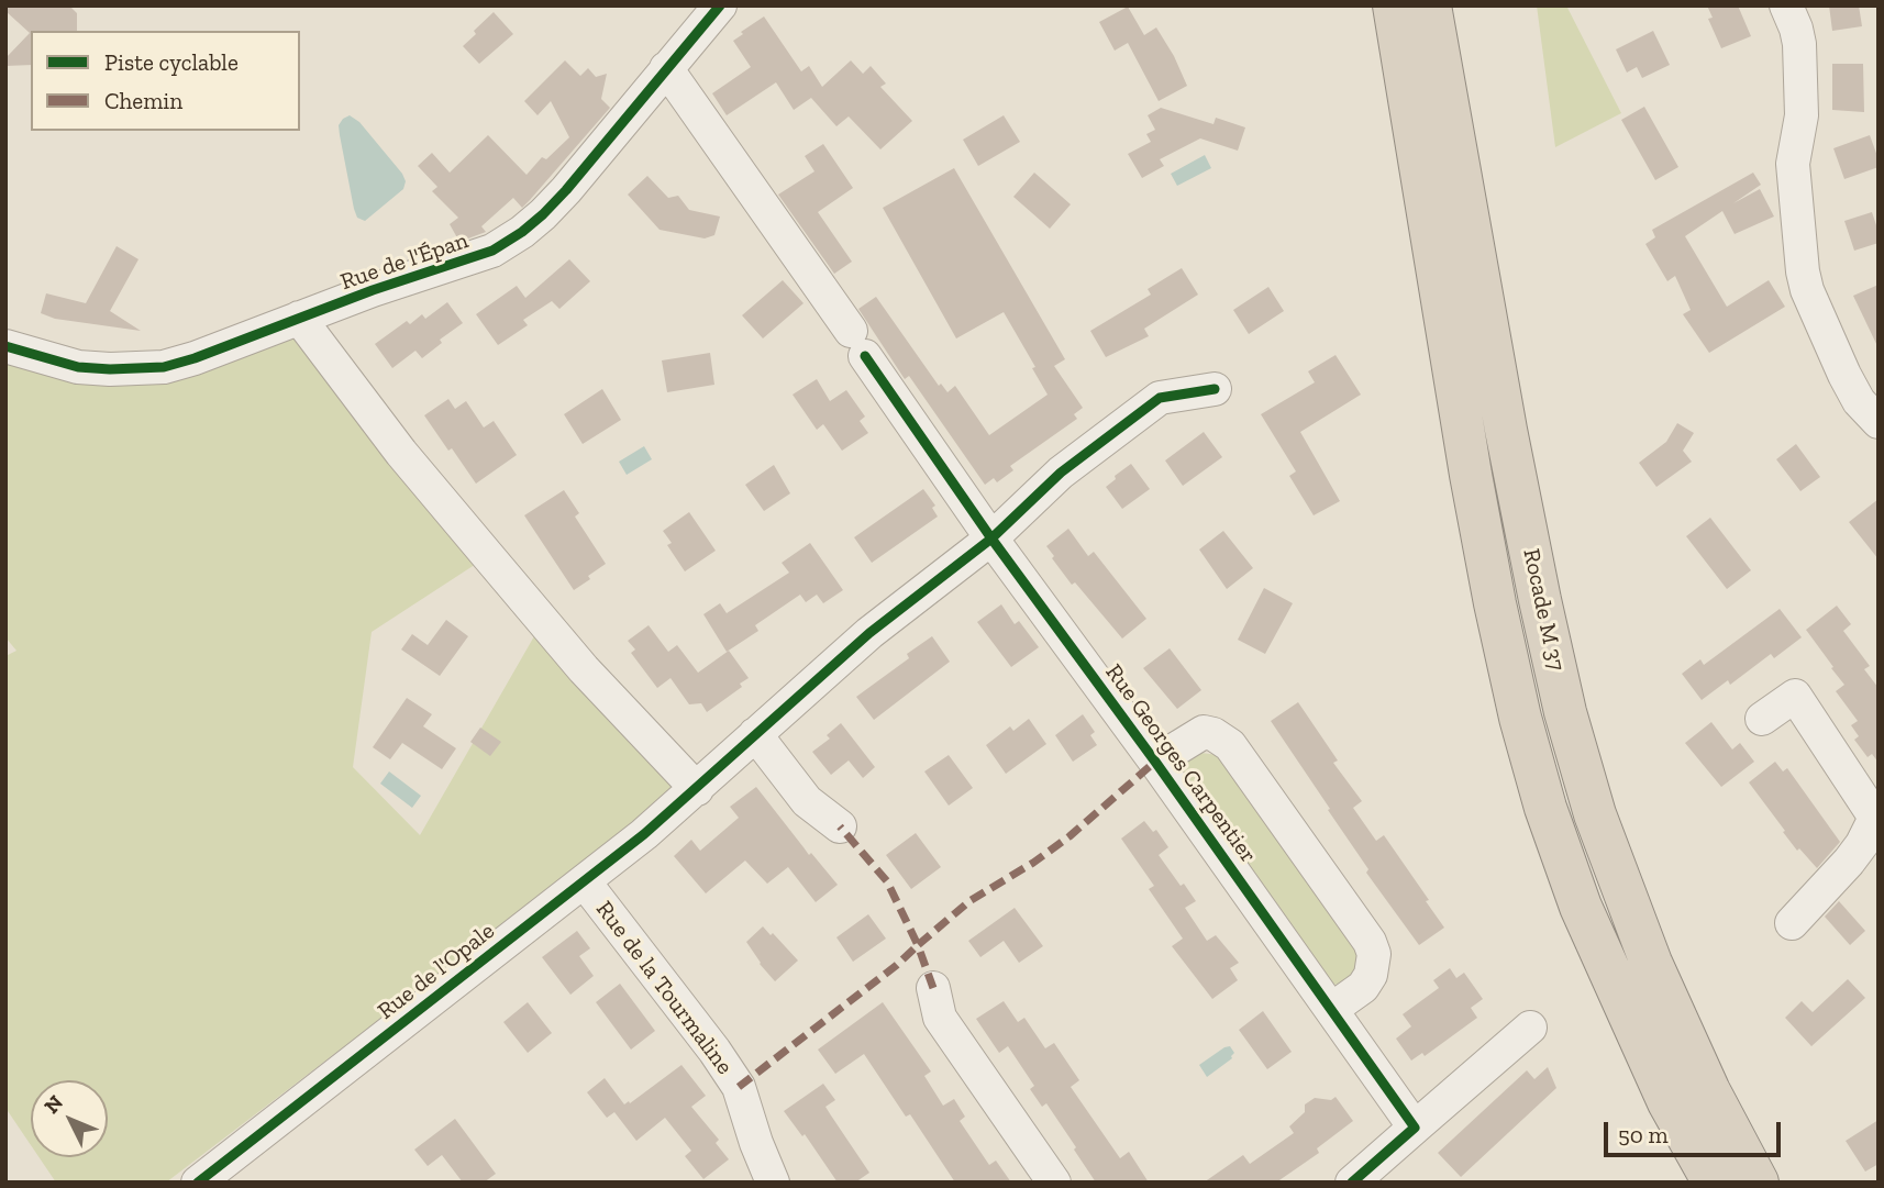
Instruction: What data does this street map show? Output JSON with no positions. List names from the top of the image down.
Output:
{
  "streets": {
    "highway": ["Rocade M 37"],
    "street": [
      "Rue de l'Épan",
      "Rue Georges Carpentier",
      "Rue de l'Opale",
      "Rue de la Tourmaline"
    ]
  },
  "crossings": [
    ["Rue de l'Épan", "Rue Georges Carpentier"],
    ["Rue Georges Carpentier", "Rue de l'Opale"],
    ["Rue de l'Opale", "Rue de la Tourmaline"]
  ],
  "legend": ["Piste cyclable", "Chemin"],
  "scale_bar": "50 m",
  "north": "top left"
}
